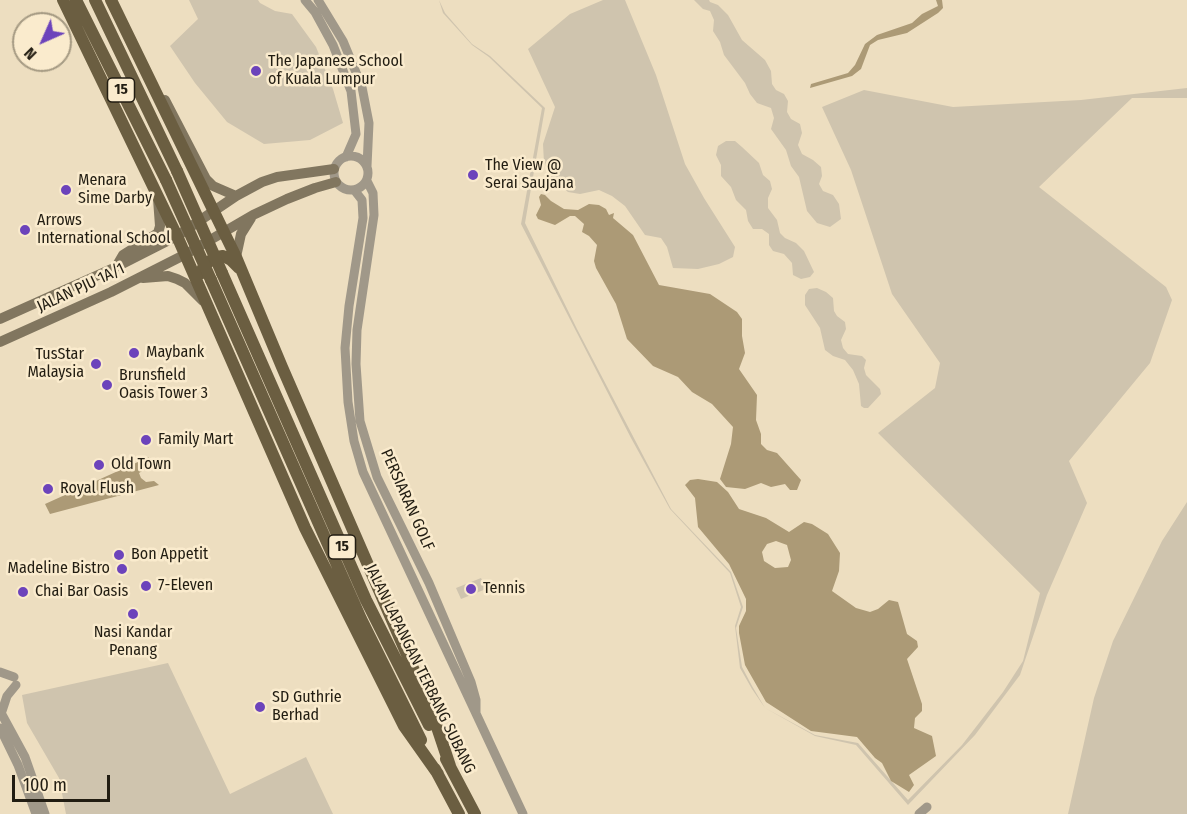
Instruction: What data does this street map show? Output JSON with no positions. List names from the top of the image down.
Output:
{
  "streets": {
    "main road": ["15", "JALAN PJU 1A/1", "JALAN LAPANGAN TERBANG SUBANG"],
    "street": ["PERSIARAN GOLF"]
  },
  "crossings": [
    ["15", "JALAN LAPANGAN TERBANG SUBANG"],
    ["JALAN PJU 1A/1", "PERSIARAN GOLF"]
  ],
  "places": [
    "The Japanese School of Kuala Lumpur",
    "The View @ Serai Saujana",
    "Menara Sime Darby",
    "Arrows International School",
    "Maybank",
    "TusStar Malaysia",
    "Brunsfield Oasis Tower 3",
    "Family Mart",
    "Old Town",
    "Royal Flush",
    "Bon Appetit",
    "Madeline Bistro",
    "7-Eleven",
    "Tennis",
    "Chai Bar Oasis",
    "Nasi Kandar Penang",
    "SD Guthrie Berhad"
  ],
  "scale_bar": "100 m",
  "north": "bottom left"
}
